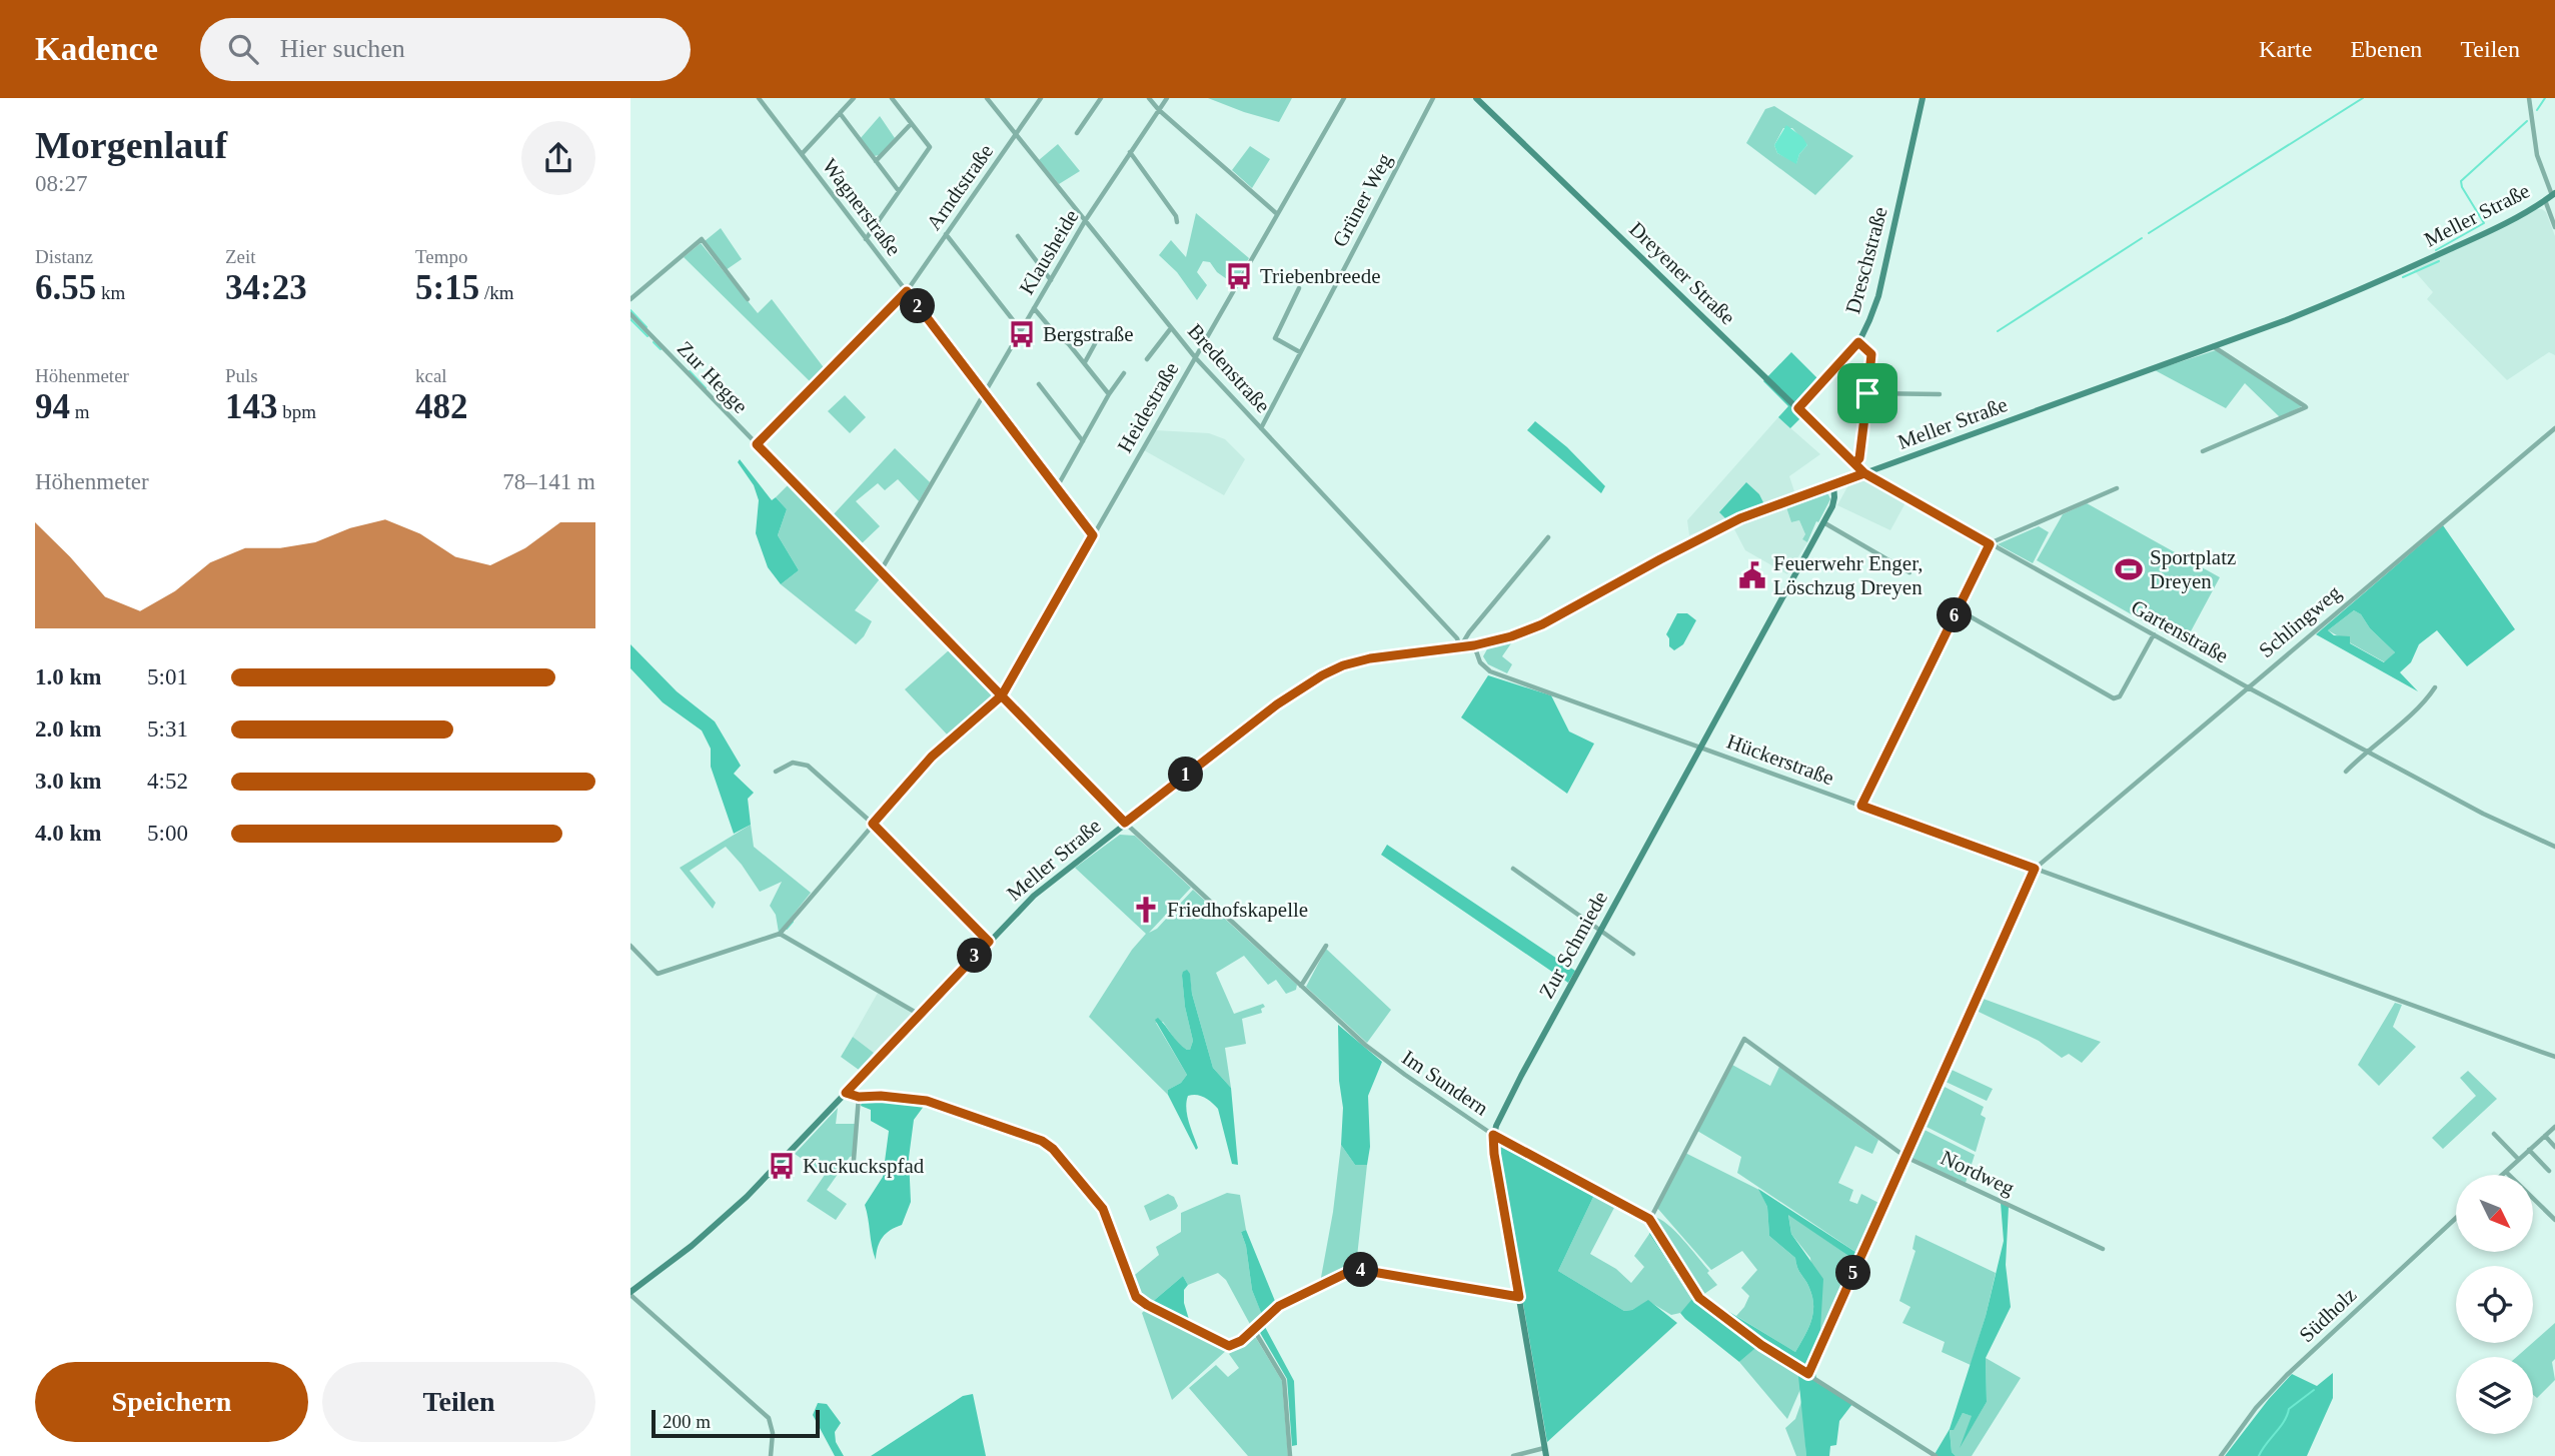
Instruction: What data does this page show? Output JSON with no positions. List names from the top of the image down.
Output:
{
  "streets": {
    "main road": [
      "Meller Straße",
      "Dreschstraße",
      "Dreyener Straße",
      "Zur Schmiede"
    ],
    "street": [
      "Arndtstraße",
      "Grüner Weg",
      "Wagnerstraße",
      "Klausheide",
      "Bredenstraße",
      "Zur Hegge",
      "Heidestraße",
      "Schlingweg",
      "Gartenstraße",
      "Hückerstraße",
      "Im Sundern",
      "Nordweg",
      "Südholz"
    ]
  },
  "crossings": [
    ["Arndtstraße", "Wagnerstraße"],
    ["Arndtstraße", "Bredenstraße"],
    ["Arndtstraße", "Zur Hegge"],
    ["Grüner Weg", "Bredenstraße"],
    ["Wagnerstraße", "Klausheide"],
    ["Wagnerstraße", "Heidestraße"],
    ["Meller Straße", "Dreyener Straße"],
    ["Meller Straße", "Bredenstraße"],
    ["Meller Straße", "Zur Hegge"],
    ["Meller Straße", "Gartenstraße"],
    ["Meller Straße", "Hückerstraße"],
    ["Meller Straße", "Zur Schmiede"],
    ["Meller Straße", "Im Sundern"],
    ["Klausheide", "Bredenstraße"],
    ["Klausheide", "Zur Hegge"],
    ["Dreschstraße", "Dreyener Straße"],
    ["Dreyener Straße", "Gartenstraße"],
    ["Bredenstraße", "Heidestraße"],
    ["Zur Hegge", "Heidestraße"],
    ["Zur Hegge", "Im Sundern"],
    ["Schlingweg", "Gartenstraße"],
    ["Schlingweg", "Hückerstraße"],
    ["Hückerstraße", "Zur Schmiede"],
    ["Zur Schmiede", "Im Sundern"],
    ["Im Sundern", "Nordweg"]
  ],
  "places": {
    "bus stop": ["Triebenbreede", "Bergstraße", "Kuckuckspfad"],
    "sports": ["Sportplatz Dreyen"],
    "public building": ["Feuerwehr Enger, Löschzug Dreyen"],
    "church": ["Friedhofskapelle"]
  },
  "scale_bar": "200 m",
  "north": "bottom right",
  "page": {
    "header": "Kadence",
    "search": "Hier suchen",
    "nav": ["Karte", "Ebenen", "Teilen"],
    "heading": ["Morgenlauf", "08:27"],
    "stats": [
      ["Distanz", "6.55 km"],
      ["Zeit", "34:23"],
      ["Tempo", "5:15 /km"],
      ["Höhenmeter", "94 m"],
      ["Puls", "143 bpm"],
      ["kcal", "482"]
    ],
    "pins": [
      "2",
      "6",
      "1",
      "3",
      "4",
      "5"
    ],
    "chart": ["Höhenmeter", "78–141 m"],
    "list": [
      {
        "name": "1.0 km",
        "note": "5:01"
      },
      {
        "name": "2.0 km",
        "note": "5:31"
      },
      {
        "name": "3.0 km",
        "note": "4:52"
      },
      {
        "name": "4.0 km",
        "note": "5:00"
      }
    ],
    "buttons": ["Speichern", "Teilen"],
    "scale": "200 m"
  }
}
